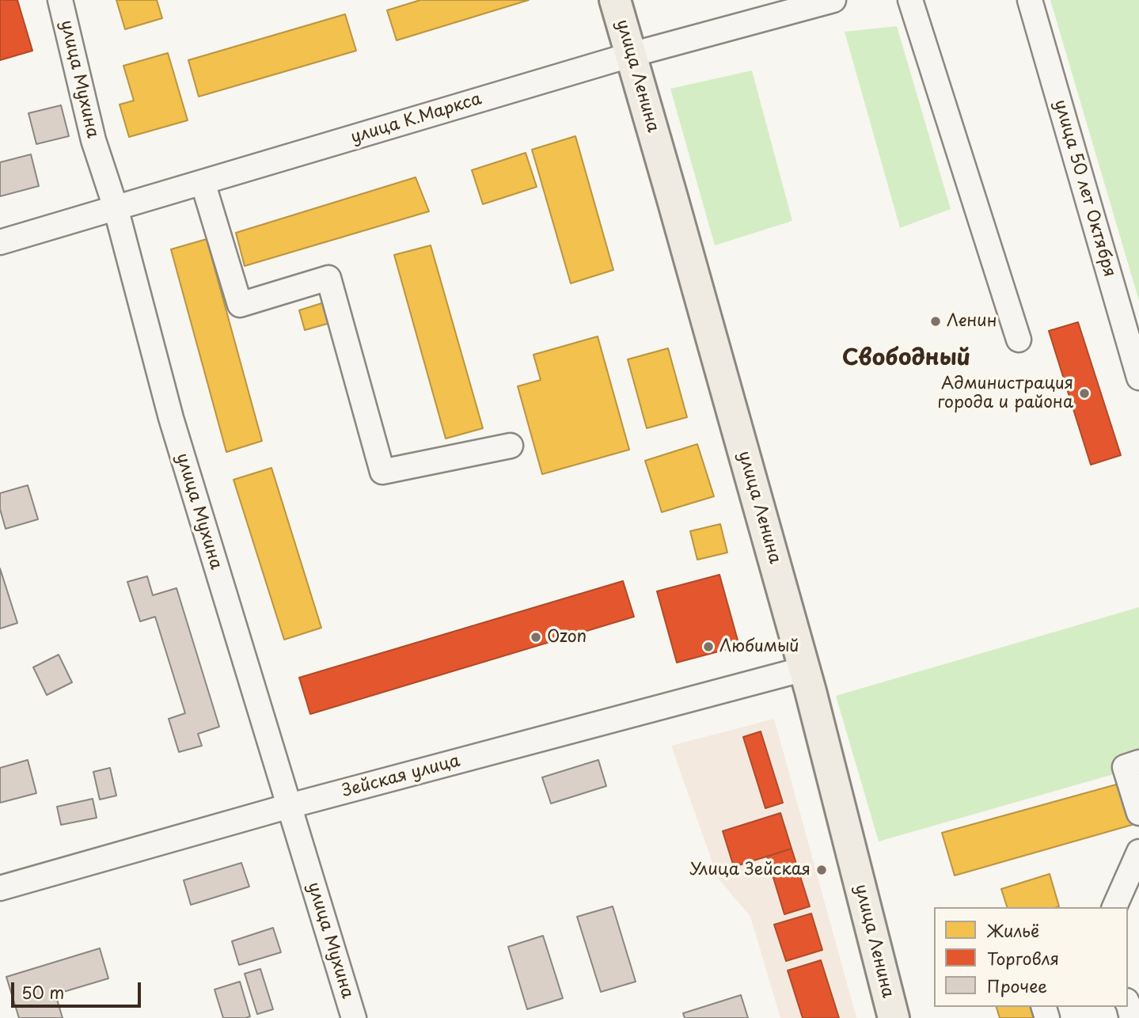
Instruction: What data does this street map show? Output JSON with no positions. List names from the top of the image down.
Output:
{
  "streets": {
    "main road": ["улица Ленина"],
    "street": [
      "улица Мухина",
      "улица К.Маркса",
      "улица 50 лет Октября",
      "Зейская улица"
    ]
  },
  "crossings": [
    ["улица Ленина", "улица К.Маркса"],
    ["улица Ленина", "Зейская улица"],
    ["улица Мухина", "улица К.Маркса"],
    ["улица Мухина", "Зейская улица"]
  ],
  "districts": ["Свободный"],
  "places": [
    "Ленин",
    "Администрация города и района",
    "Ozon",
    "Любимый",
    "Улица Зейская"
  ],
  "legend": ["Жильё", "Торговля", "Прочее"],
  "scale_bar": "50 m"
}
